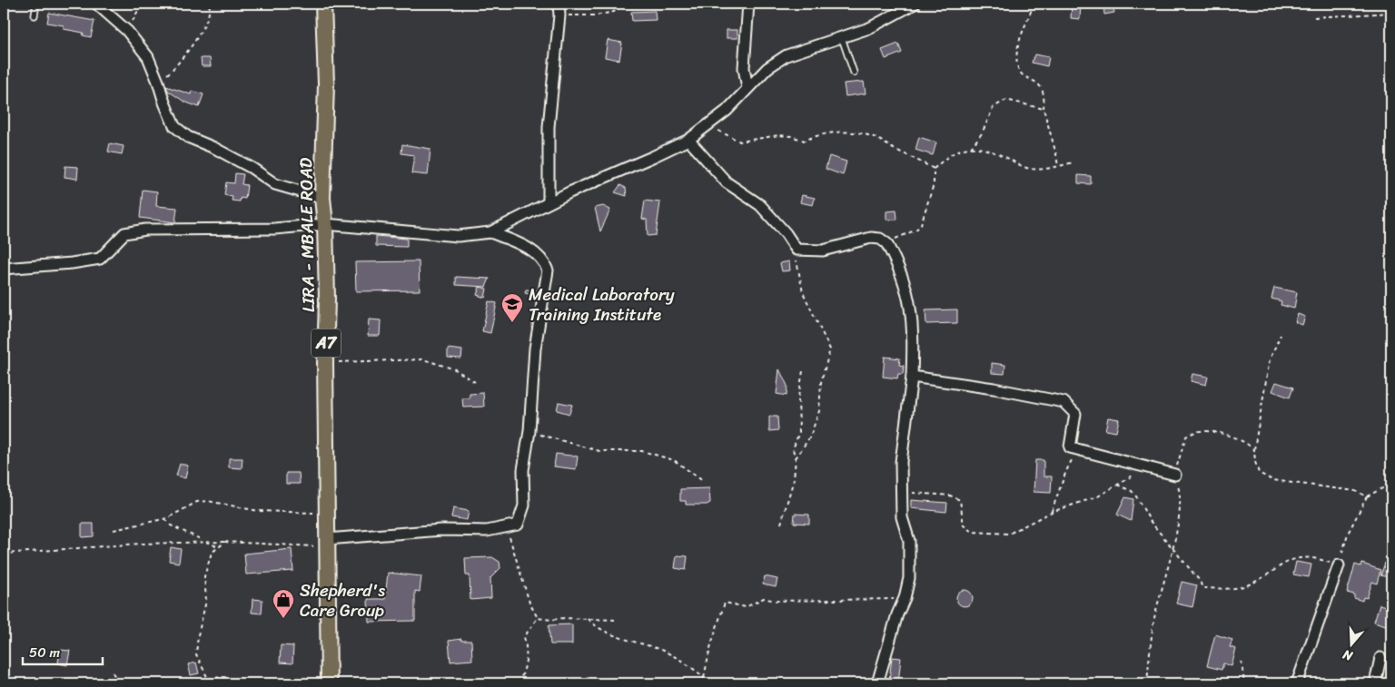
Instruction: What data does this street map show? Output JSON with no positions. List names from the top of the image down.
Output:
{
  "streets": {
    "main road": ["LIRA - MBALE ROAD", "A7"]
  },
  "places": {
    "school or university": ["Medical Laboratory Training Institute"],
    "shop": ["Shepherd's Care Group"]
  },
  "scale_bar": "50 m",
  "north": "bottom"
}
